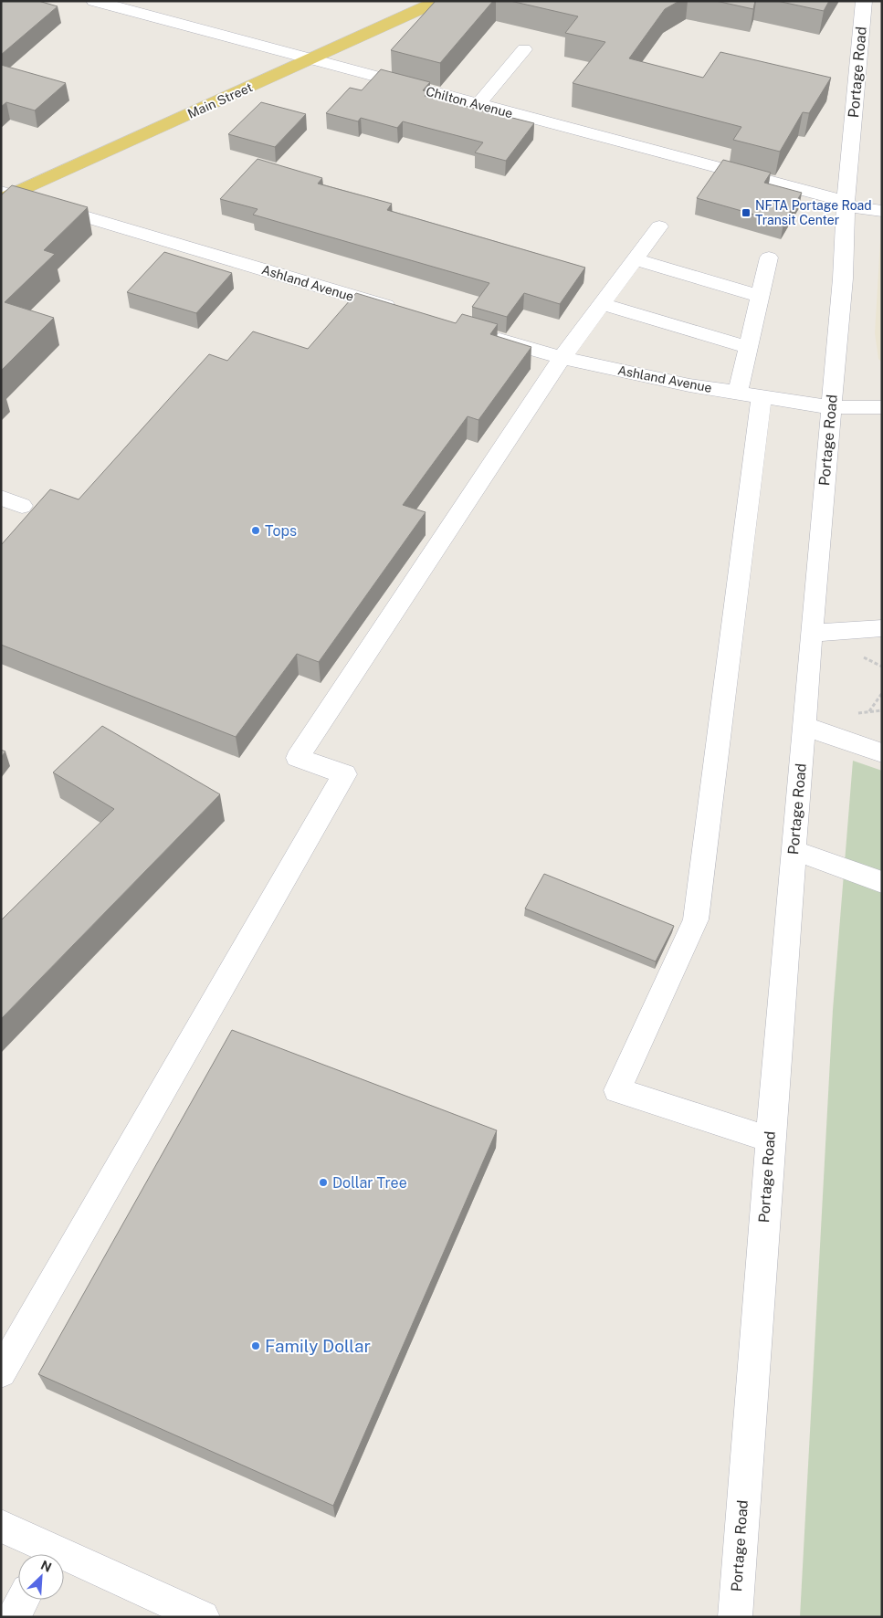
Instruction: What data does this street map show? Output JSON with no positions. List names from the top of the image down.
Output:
{
  "streets": {
    "main road": ["Main Street"],
    "street": ["Portage Road", "Chilton Avenue", "Ashland Avenue"]
  },
  "crossings": [
    ["Portage Road", "Chilton Avenue"],
    ["Portage Road", "Ashland Avenue"],
    ["Main Street", "Chilton Avenue"],
    ["Main Street", "Ashland Avenue"]
  ],
  "places": {
    "transit": ["NFTA Portage Road Transit Center"],
    "other": ["Tops", "Dollar Tree", "Family Dollar"]
  },
  "north": "top right"
}
